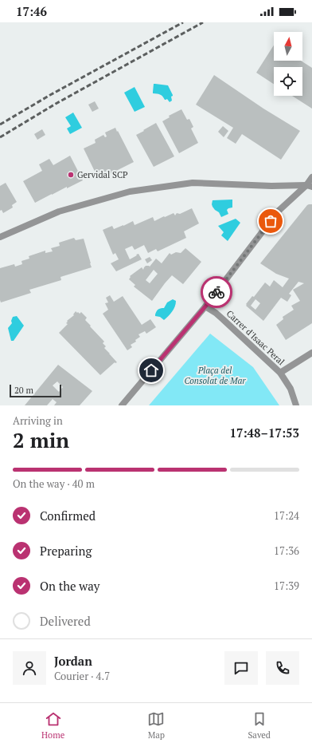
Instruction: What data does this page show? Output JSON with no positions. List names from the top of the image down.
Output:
{
  "streets": {
    "street": ["Carrer d'Isaac Peral"]
  },
  "parks": ["Plaça del Consolat de Mar"],
  "places": ["Gervidal SCP"],
  "scale_bar": "20 m",
  "north": "top",
  "page": {
    "status": "17:46",
    "scale": "20 m",
    "heading": ["2 min", "Arriving in", "17:48–17:53"],
    "panel": ["Jordan", "Courier · 4.7"],
    "bar": "On the way · 40 m",
    "list": [
      ["Confirmed", "17:24"],
      ["Preparing", "17:36"],
      ["On the way", "17:39"],
      "Delivered"
    ],
    "tabs": ["Home", "Map", "Saved"]
  }
}
